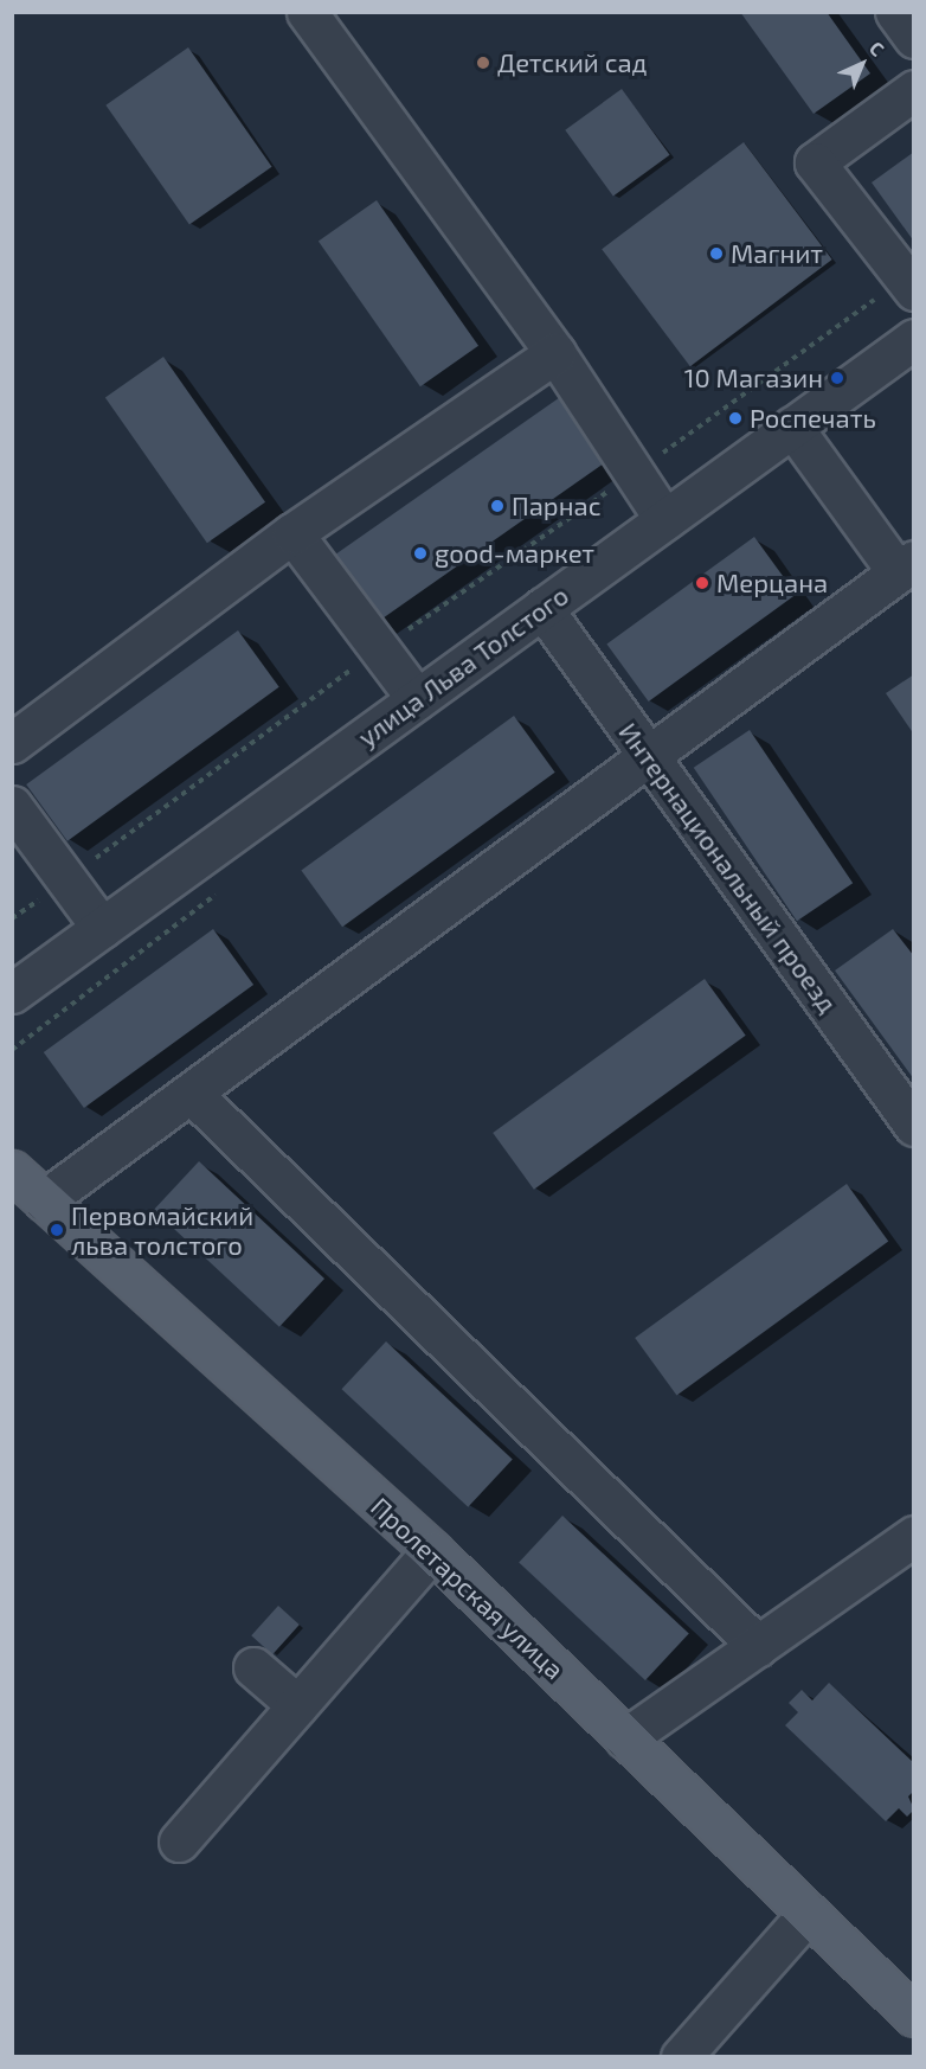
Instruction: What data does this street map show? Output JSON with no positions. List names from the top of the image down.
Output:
{
  "streets": {
    "main road": ["Пролетарская улица"],
    "street": ["улица Льва Толстого", "Интернациональный проезд"]
  },
  "crossings": [
    ["улица Льва Толстого", "Интернациональный проезд"]
  ],
  "places": [
    "Детский сад",
    "Магнит",
    "10 Магазин",
    "Роспечать",
    "Парнас",
    "good-маркет",
    "Мерцана",
    "Первомайский льва толстого"
  ],
  "north": "top right"
}
